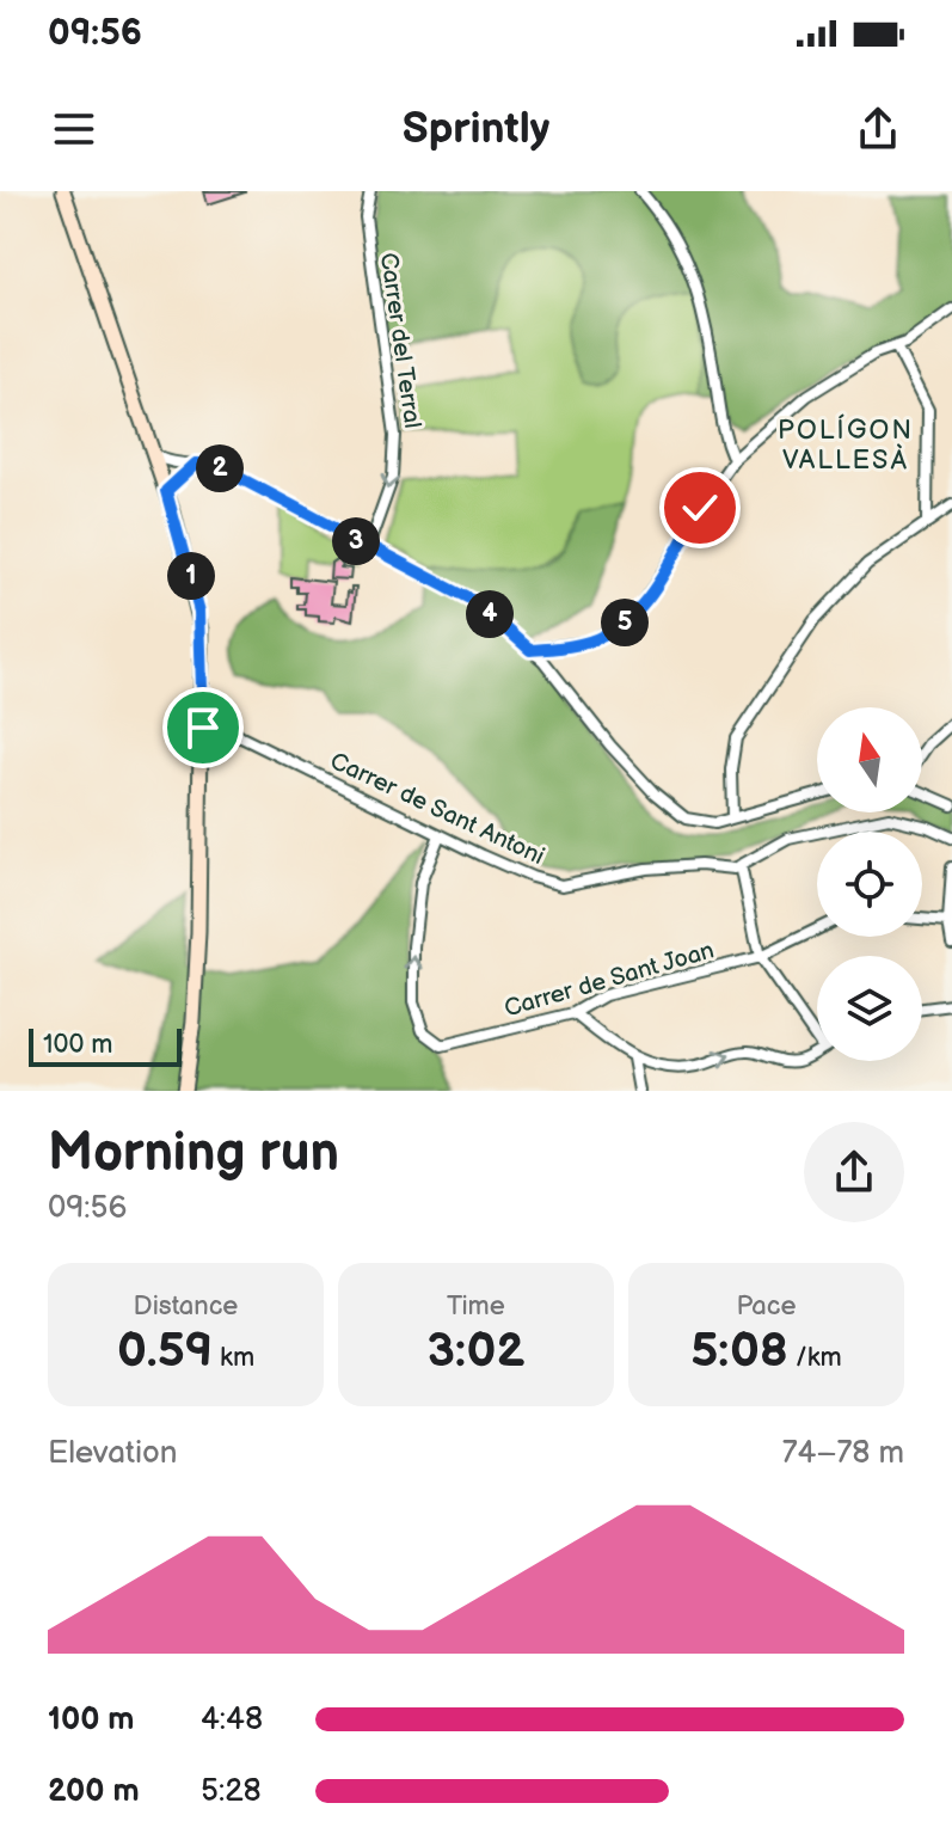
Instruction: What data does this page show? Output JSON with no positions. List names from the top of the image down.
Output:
{
  "streets": {
    "street": ["Carrer del Terral", "Carrer de Sant Antoni", "Carrer de Sant Joan"]
  },
  "crossings": [
    ["Carrer de Sant Antoni", "Carrer de Sant Joan"]
  ],
  "one_way": ["Carrer del Terral"],
  "districts": ["POLÍGON VALLESÀ"],
  "scale_bar": "100 m",
  "north": "top",
  "page": {
    "status": "09:56",
    "header": "Sprintly",
    "pins": [
      "2",
      "3",
      "1",
      "4",
      "5"
    ],
    "scale": "100 m",
    "heading": ["Morning run", "09:56"],
    "stats": [
      ["Distance", "0.59 km"],
      ["Time", "3:02"],
      ["Pace", "5:08 /km"]
    ],
    "chart": ["Elevation", "74–78 m"],
    "list": [
      {
        "name": "100 m",
        "note": "4:48"
      },
      {
        "name": "200 m",
        "note": "5:28"
      }
    ]
  }
}
